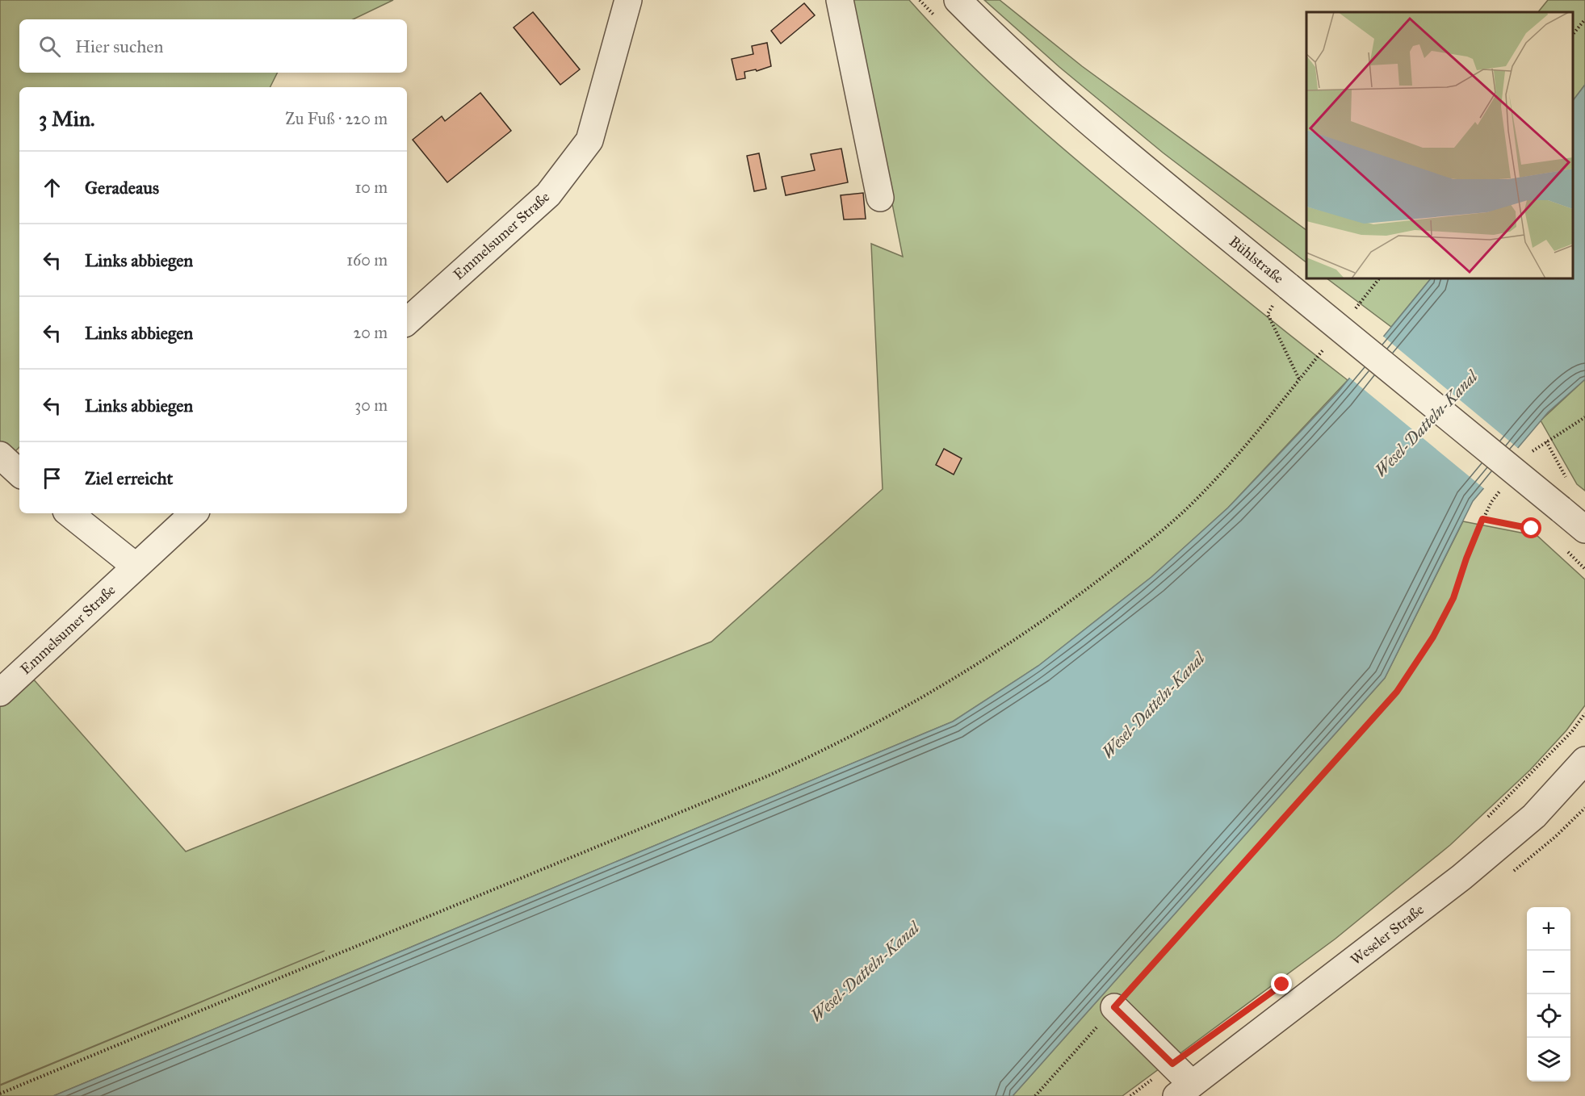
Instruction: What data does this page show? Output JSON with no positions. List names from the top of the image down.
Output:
{
  "streets": {
    "street": ["Emmelsumer Straße", "Bühlstraße", "Weseler Straße"]
  },
  "water": ["Wesel-Datteln-Kanal"],
  "page": {
    "search": "Hier suchen",
    "heading": ["3 Min.", "Zu Fuß · 220 m"],
    "list": [
      ["Geradeaus", "10 m"],
      ["Links abbiegen", "160 m"],
      ["Links abbiegen", "20 m"],
      ["Links abbiegen", "30 m"],
      "Ziel erreicht"
    ],
    "map_buttons": ["+", "−"]
  }
}
